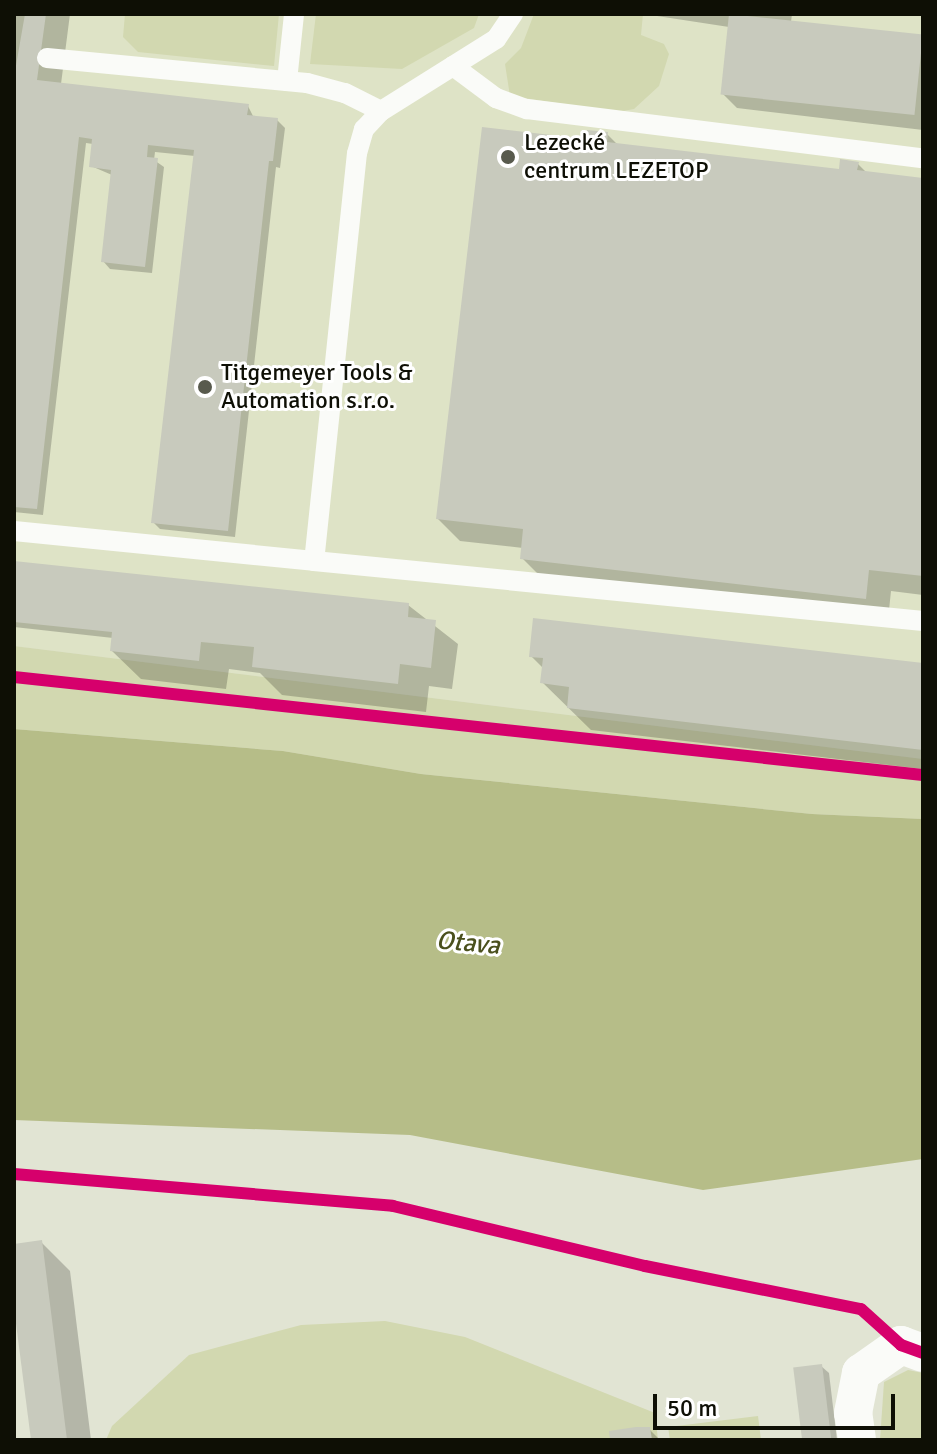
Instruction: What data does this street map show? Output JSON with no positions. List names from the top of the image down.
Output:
{
  "water": ["Otava"],
  "places": ["Lezecké centrum LEZETOP", "Titgemeyer Tools & Automation s.r.o."],
  "scale_bar": "50 m"
}
